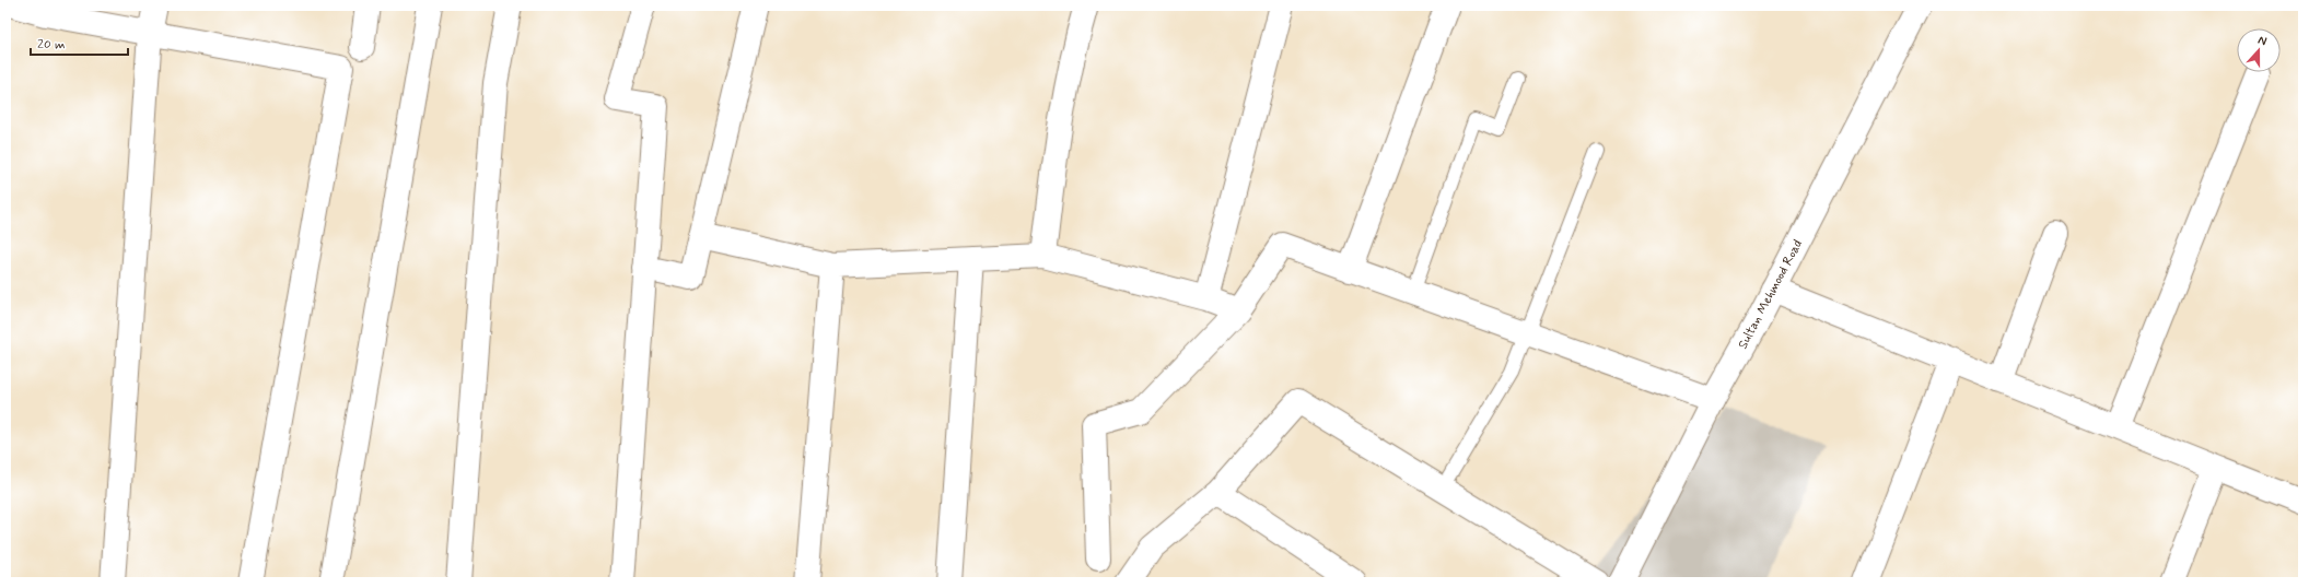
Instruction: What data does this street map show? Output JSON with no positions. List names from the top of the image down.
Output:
{
  "streets": {
    "street": ["Sultan Mehmood Road"]
  },
  "scale_bar": "20 m",
  "north": "top"
}
